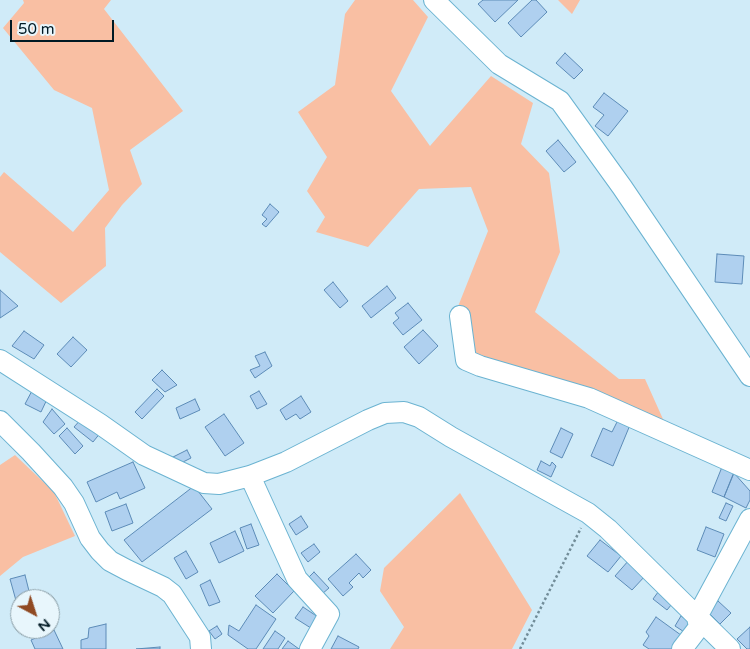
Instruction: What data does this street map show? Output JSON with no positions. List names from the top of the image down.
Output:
{
  "scale_bar": "50 m",
  "north": "bottom right"
}
